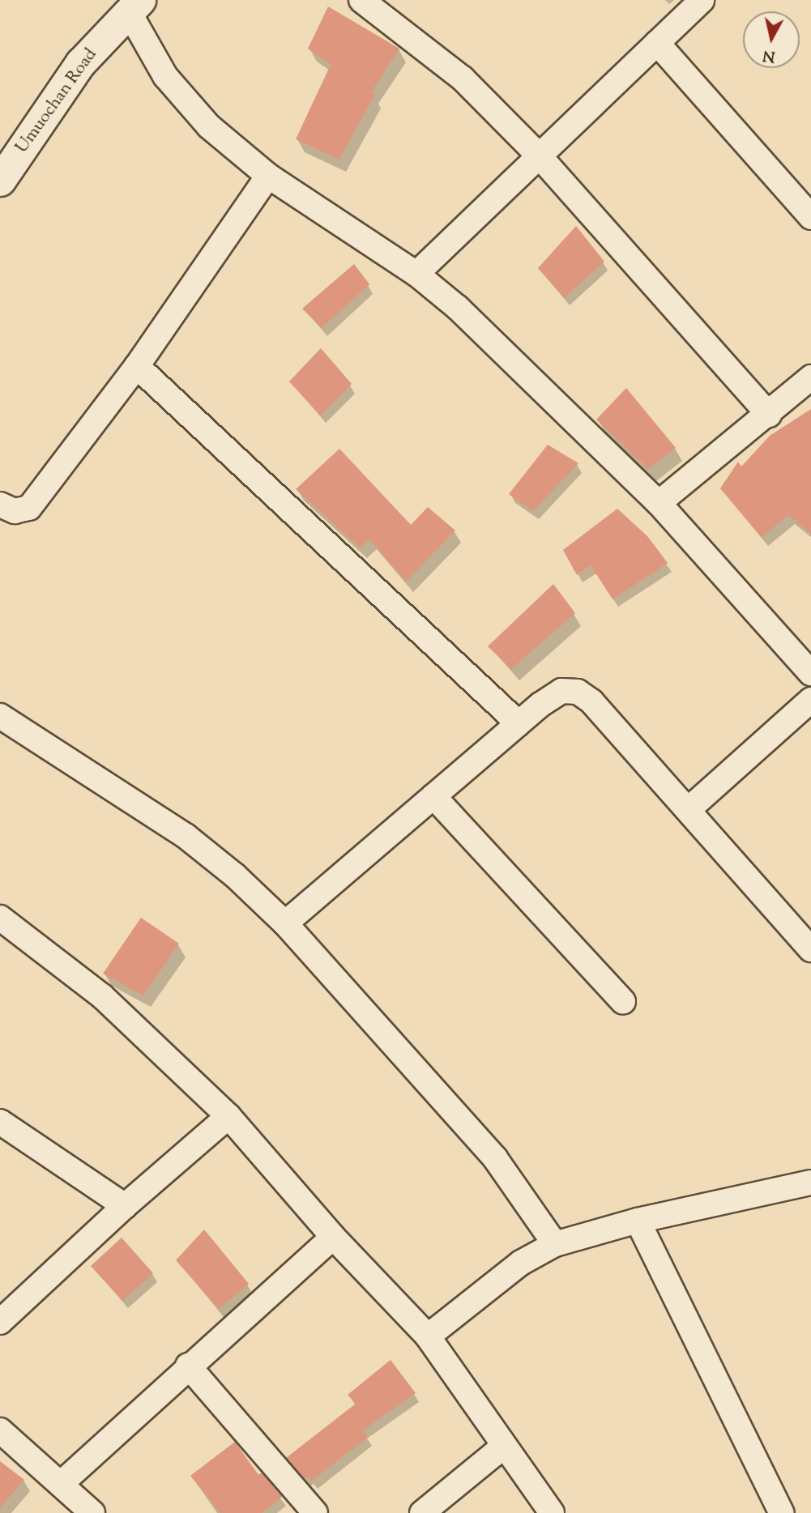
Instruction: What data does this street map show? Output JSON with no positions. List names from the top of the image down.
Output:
{
  "streets": {
    "street": ["Umuochan Road"]
  },
  "north": "bottom"
}
